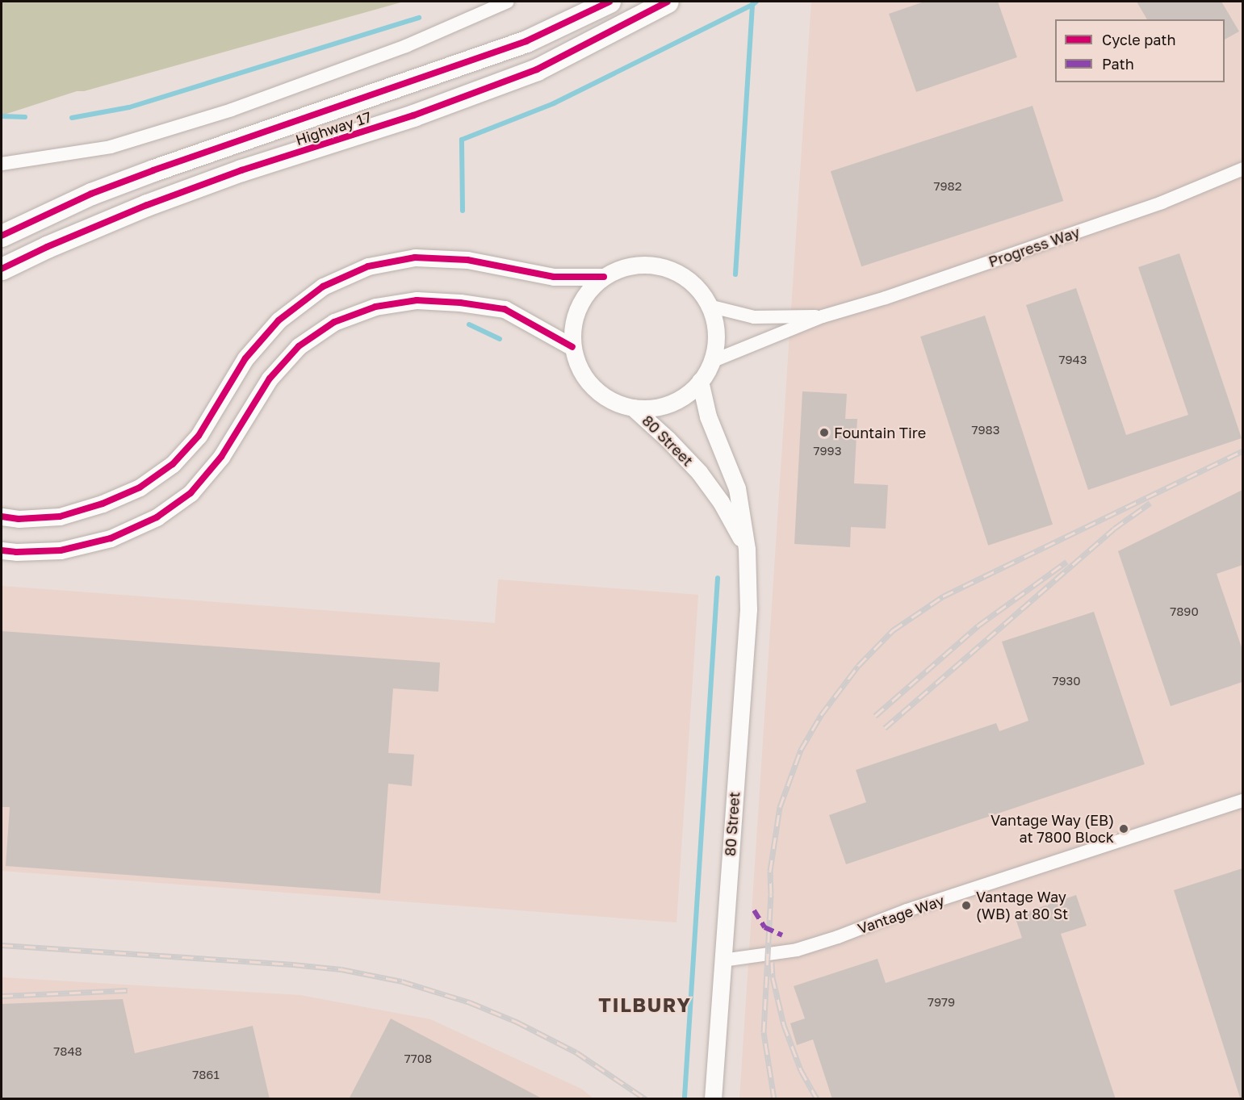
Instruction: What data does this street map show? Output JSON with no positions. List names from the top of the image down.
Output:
{
  "streets": {
    "highway": ["Highway 17"],
    "street": ["Progress Way", "80 Street", "Vantage Way"]
  },
  "crossings": [
    ["Progress Way", "80 Street"],
    ["80 Street", "Vantage Way"]
  ],
  "districts": ["TILBURY"],
  "places": ["Fountain Tire", "Vantage Way (EB) at 7800 Block", "Vantage Way (WB) at 80 St"],
  "house_numbers": [
    "7982",
    "7943",
    "7983",
    "7993",
    "7890",
    "7930",
    "7979",
    "7848",
    "7708",
    "7861"
  ],
  "legend": ["Cycle path", "Path"]
}
